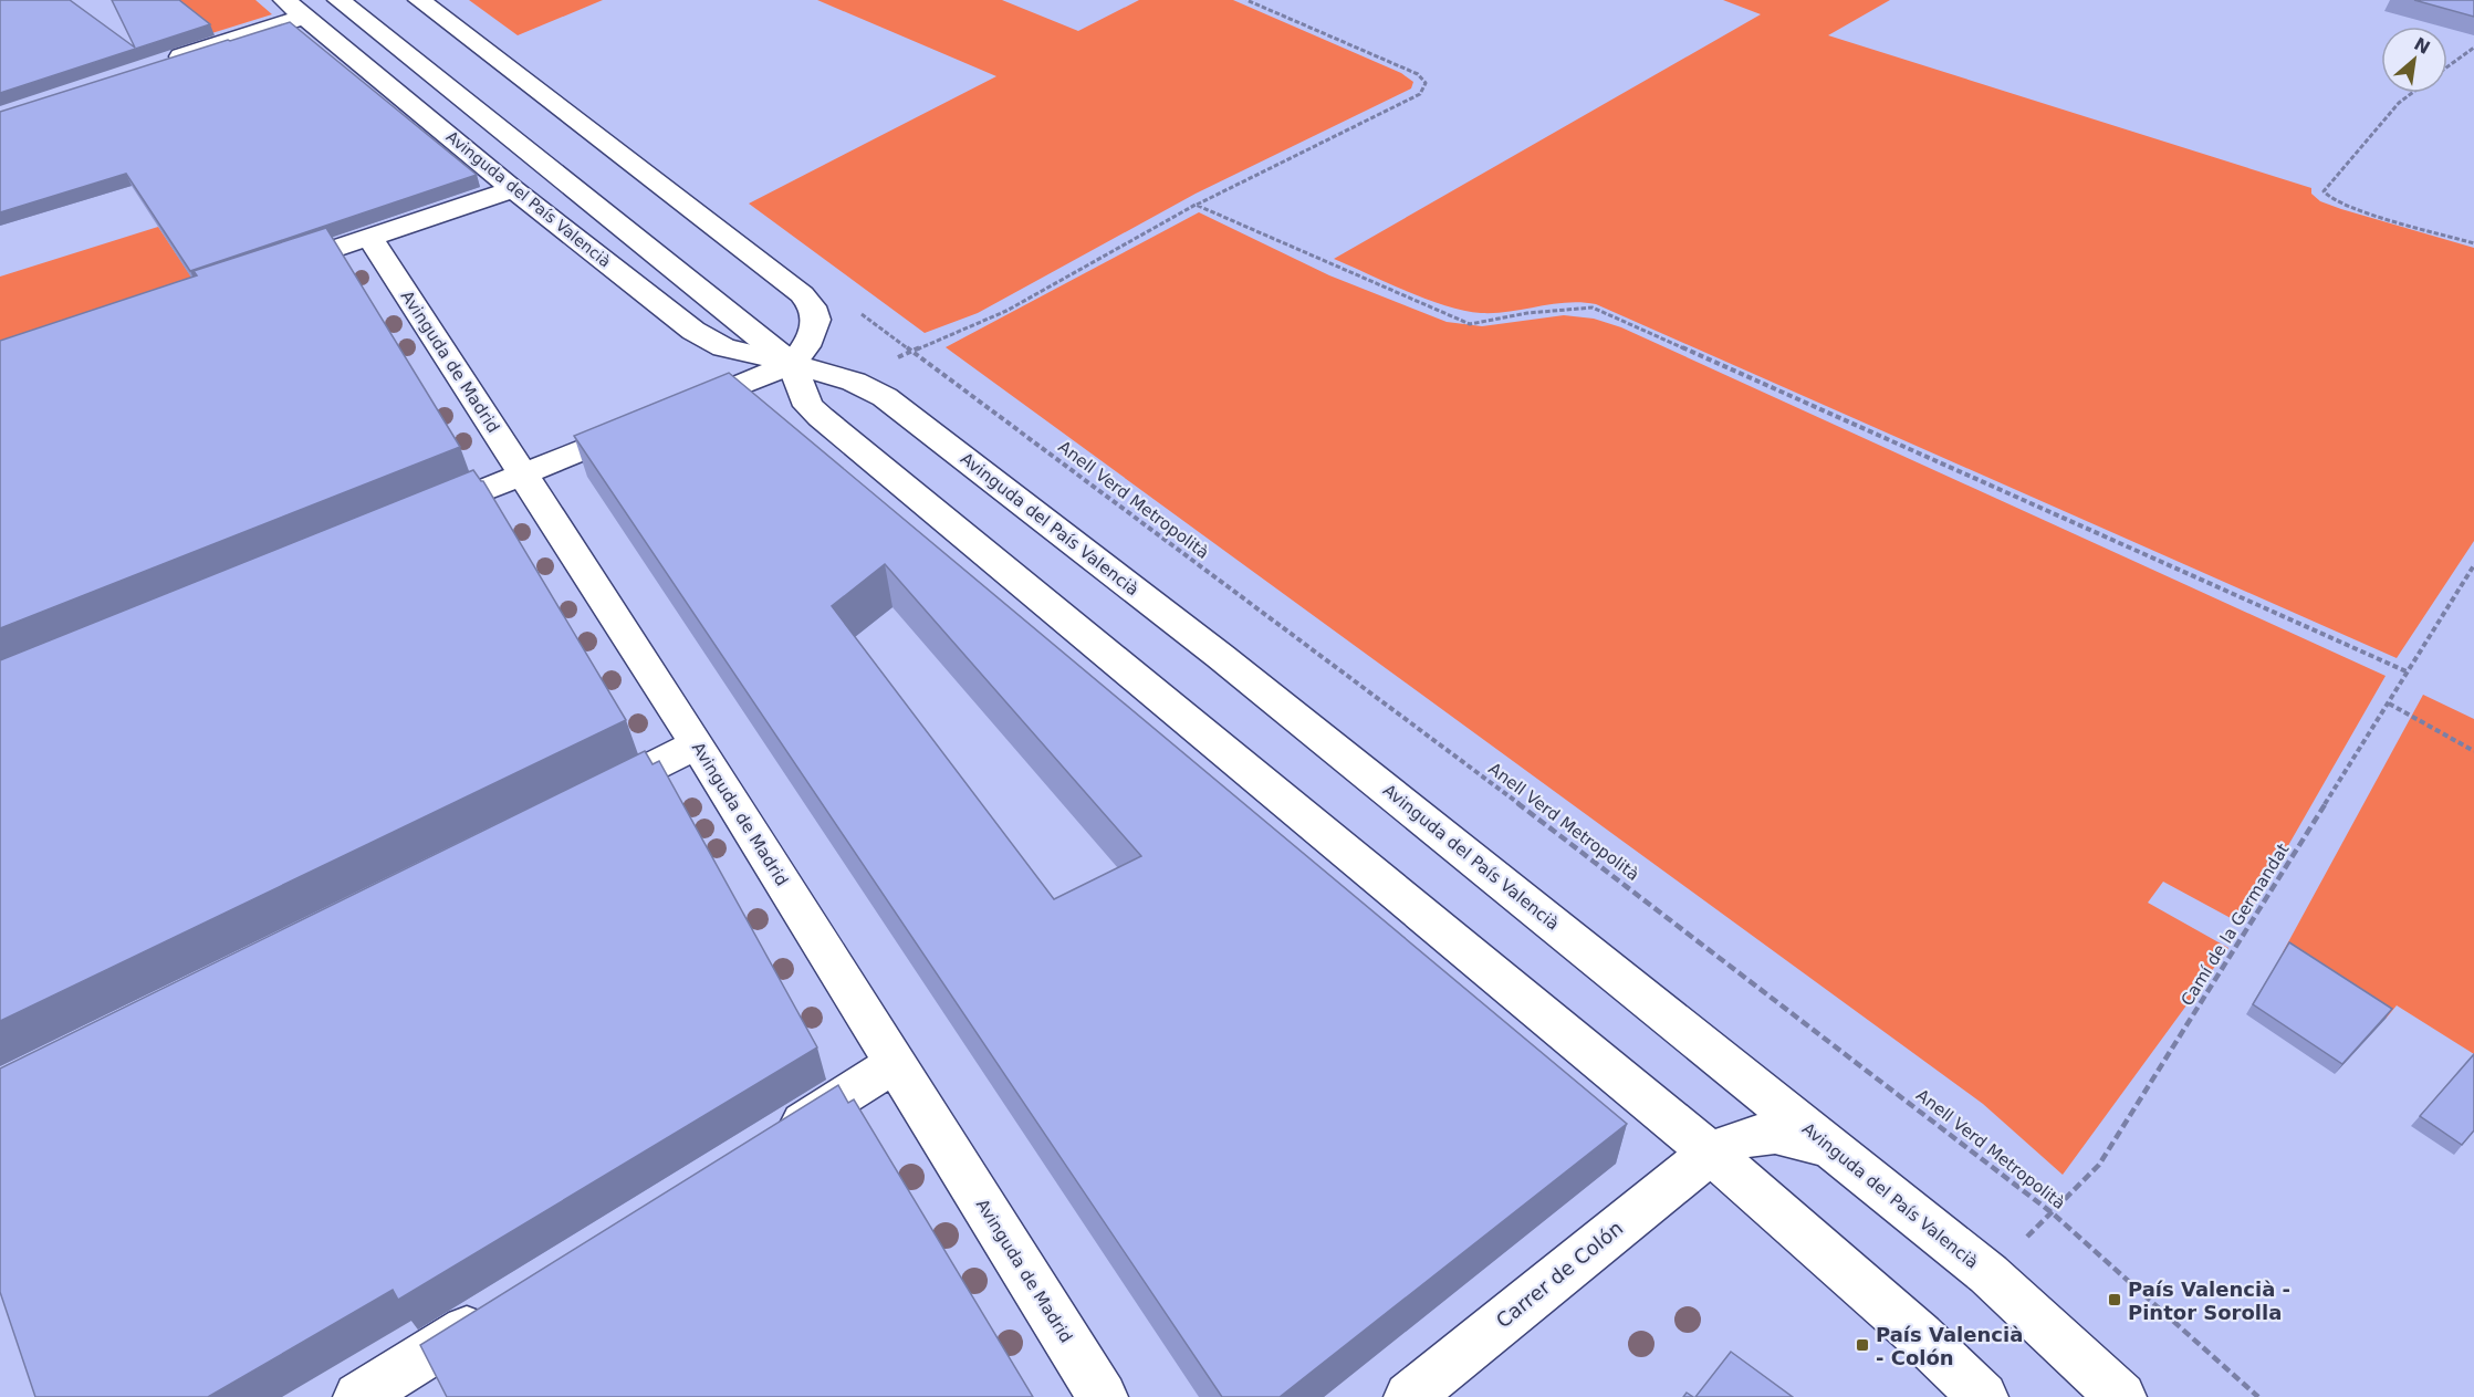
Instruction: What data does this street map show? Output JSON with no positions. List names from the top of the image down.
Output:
{
  "streets": {
    "street": ["Avinguda del País Valencià", "Avinguda de Madrid", "Carrer de Colón"],
    "path": ["Anell Verd Metropolità", "Camí de la Germandat"]
  },
  "crossings": [
    ["Avinguda del País Valencià", "Camí de la Germandat"],
    ["Avinguda del País Valencià", "Carrer de Colón"],
    ["Anell Verd Metropolità", "Camí de la Germandat"]
  ],
  "places": {
    "transit": ["País Valencià - Pintor Sorolla", "País Valencià - Colón"]
  },
  "north": "top right"
}
